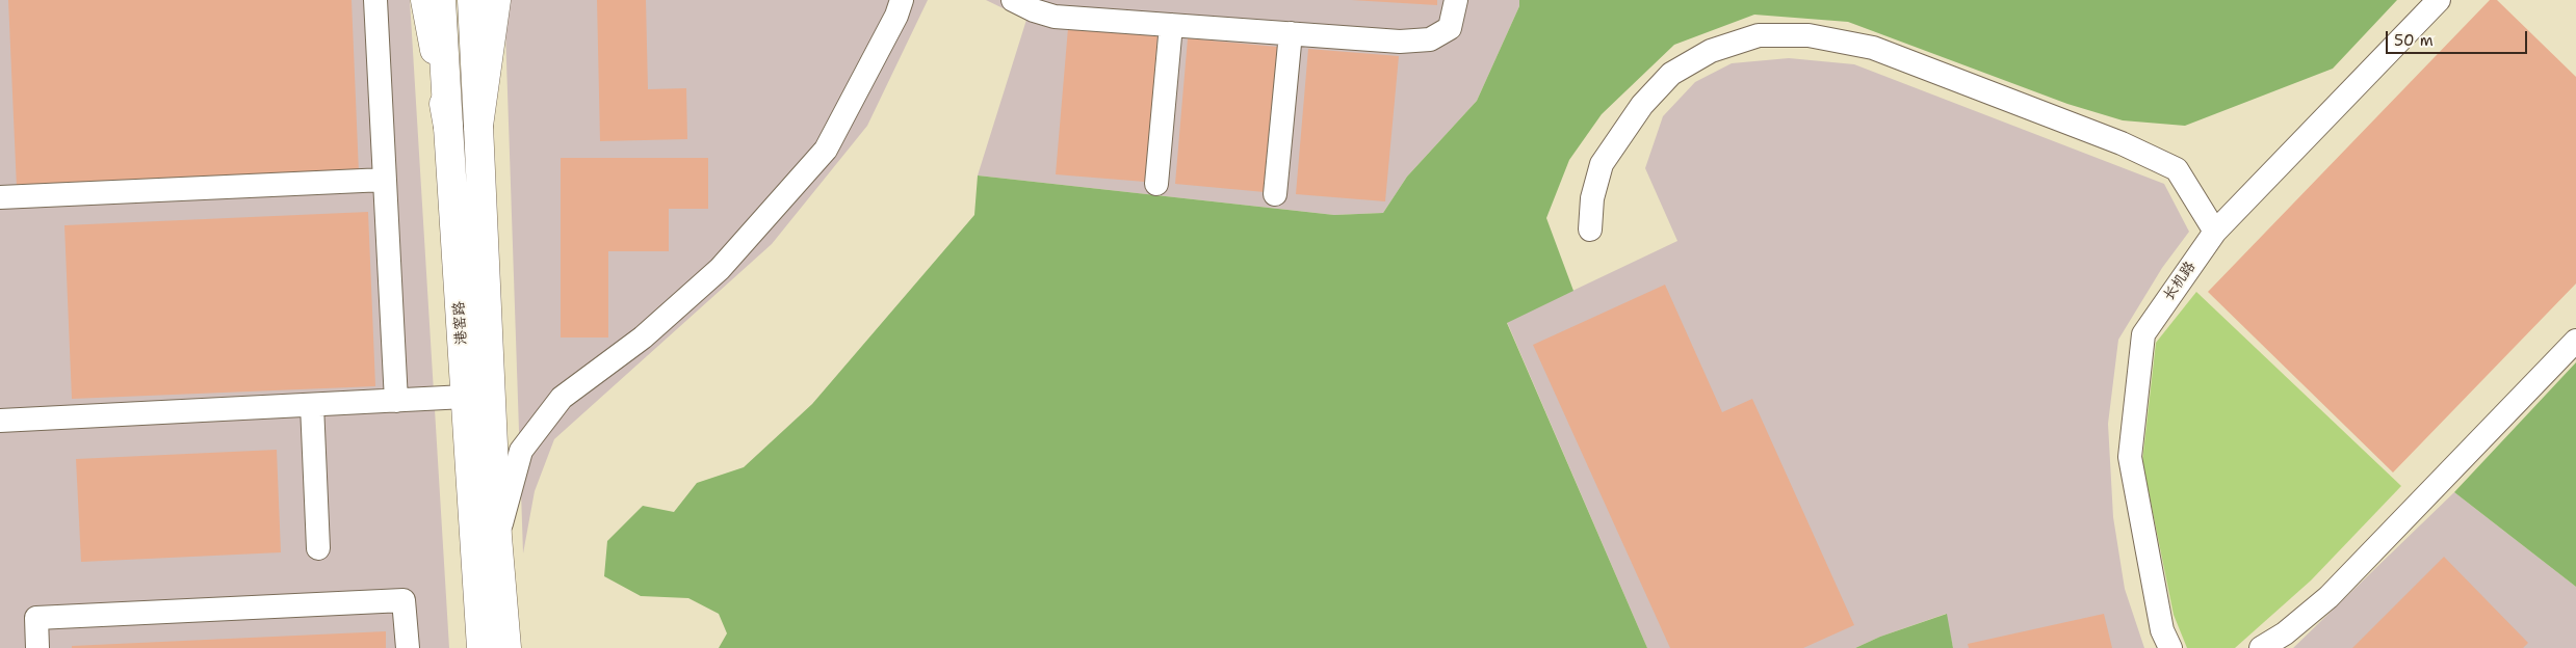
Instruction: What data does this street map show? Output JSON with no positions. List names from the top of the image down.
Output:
{
  "streets": {
    "main road": ["港窑路"],
    "street": ["长机路"]
  },
  "scale_bar": "50 m"
}
